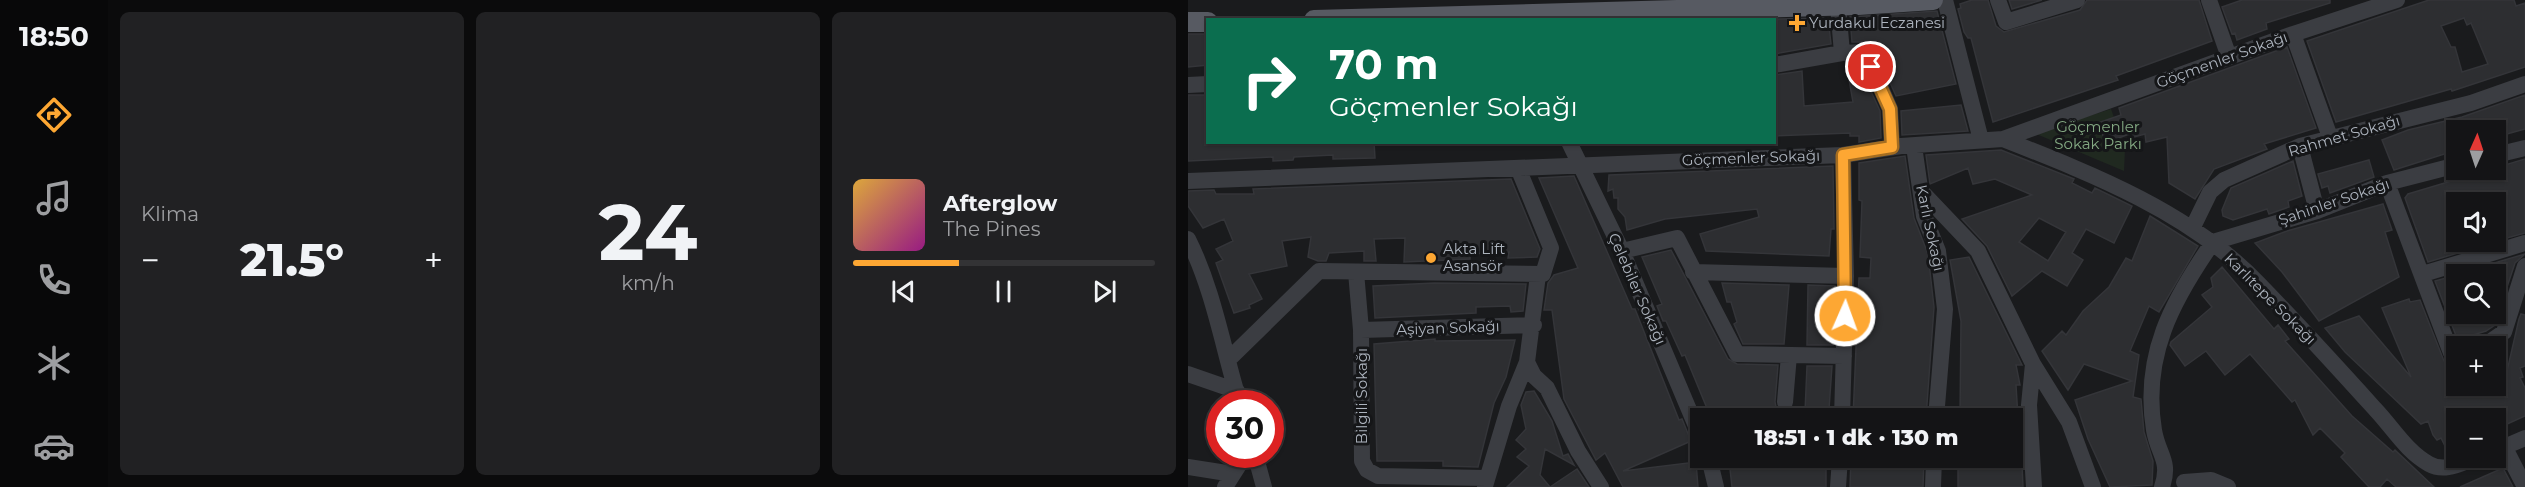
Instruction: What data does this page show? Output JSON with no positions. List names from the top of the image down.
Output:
{
  "streets": {
    "street": [
      "Göçmenler Sokağı",
      "Rahmet Sokağı",
      "Şahinler Sokağı",
      "Karlı Sokağı",
      "Çelebiler Sokağı",
      "Karlıtepe Sokağı",
      "Aşiyan Sokağı",
      "Bilgili Sokağı"
    ]
  },
  "crossings": [
    ["Göçmenler Sokağı", "Karlı Sokağı"],
    ["Göçmenler Sokağı", "Çelebiler Sokağı"],
    ["Göçmenler Sokağı", "Karlıtepe Sokağı"],
    ["Rahmet Sokağı", "Karlıtepe Sokağı"],
    ["Şahinler Sokağı", "Karlıtepe Sokağı"],
    ["Aşiyan Sokağı", "Bilgili Sokağı"]
  ],
  "parks": ["Göçmenler Sokak Parkı"],
  "places": {
    "health": ["Yurdakul Eczanesi"],
    "other": ["Akta Lift Asansör"]
  },
  "north": "top",
  "page": {
    "tabs": "18:50",
    "tile": [
      "Klima",
      ["24", "km/h"]
    ],
    "turn": ["70 m", "Göçmenler Sokağı"],
    "map_buttons": ["+", "−"],
    "song": ["Afterglow", "The Pines"],
    "heat": ["−", "21.5°", "+"],
    "limit": "30",
    "trip": "18:51 · 1 dk · 130 m"
  }
}
